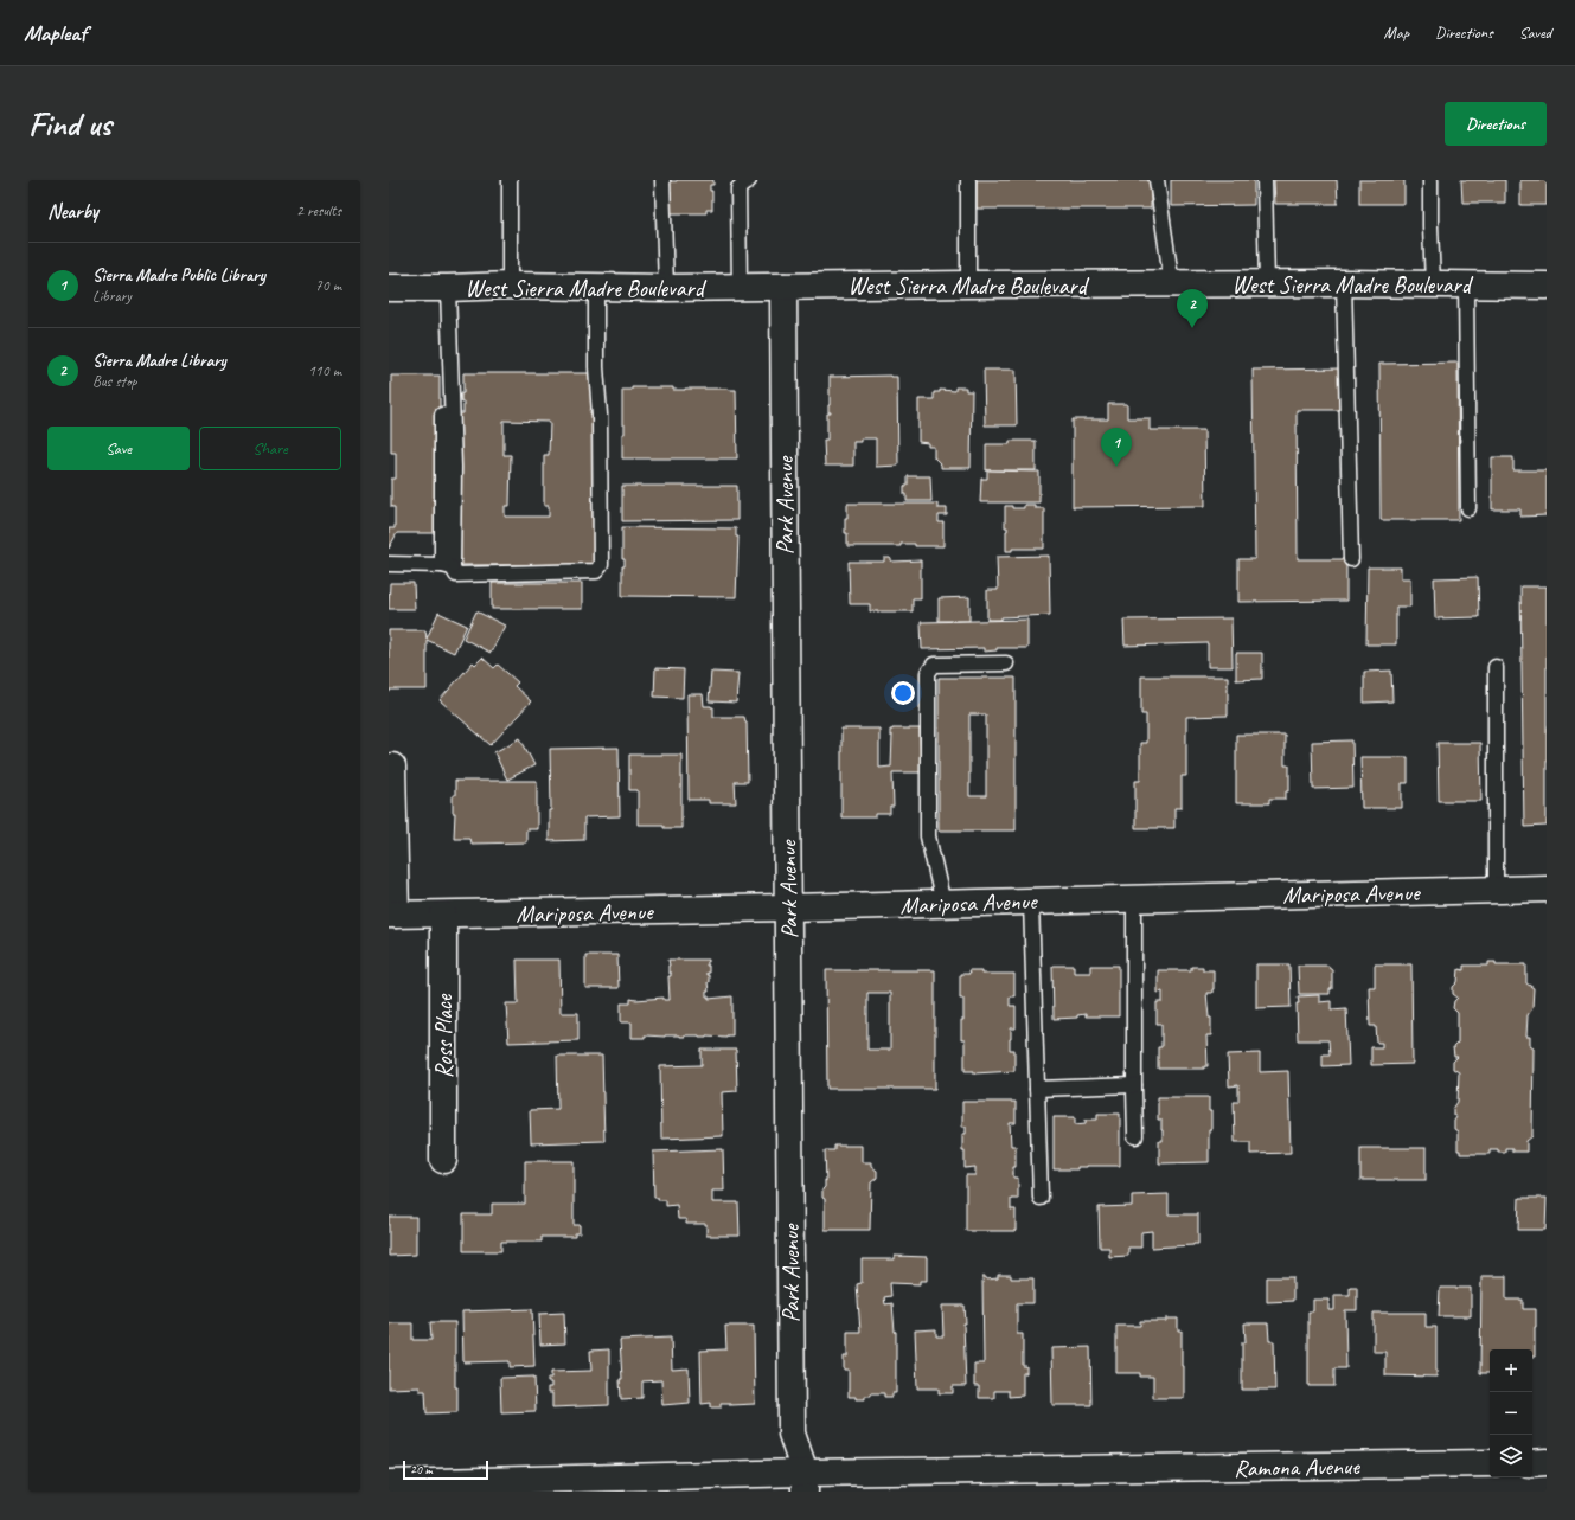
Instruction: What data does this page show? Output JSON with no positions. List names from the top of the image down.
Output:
{
  "streets": {
    "street": [
      "West Sierra Madre Boulevard",
      "Park Avenue",
      "Mariposa Avenue",
      "Ross Place",
      "Ramona Avenue"
    ]
  },
  "crossings": [
    ["West Sierra Madre Boulevard", "Park Avenue"],
    ["Park Avenue", "Mariposa Avenue"],
    ["Park Avenue", "Ramona Avenue"],
    ["Mariposa Avenue", "Ross Place"]
  ],
  "scale_bar": "20 m",
  "page": {
    "header": "Mapleaf",
    "nav": ["Map", "Directions", "Saved"],
    "buttons": [
      "Directions",
      ["Save", "Share"]
    ],
    "title": "Find us",
    "heading": ["Nearby", "2 results"],
    "list": [
      {
        "mark": "1",
        "name": "Sierra Madre Public Library",
        "note": "Library",
        "value": "70 m"
      },
      {
        "mark": "2",
        "name": "Sierra Madre Library",
        "note": "Bus stop",
        "value": "110 m"
      }
    ],
    "pins": ["2", "1"],
    "map_buttons": ["+", "−"],
    "scale": "20 m"
  }
}
